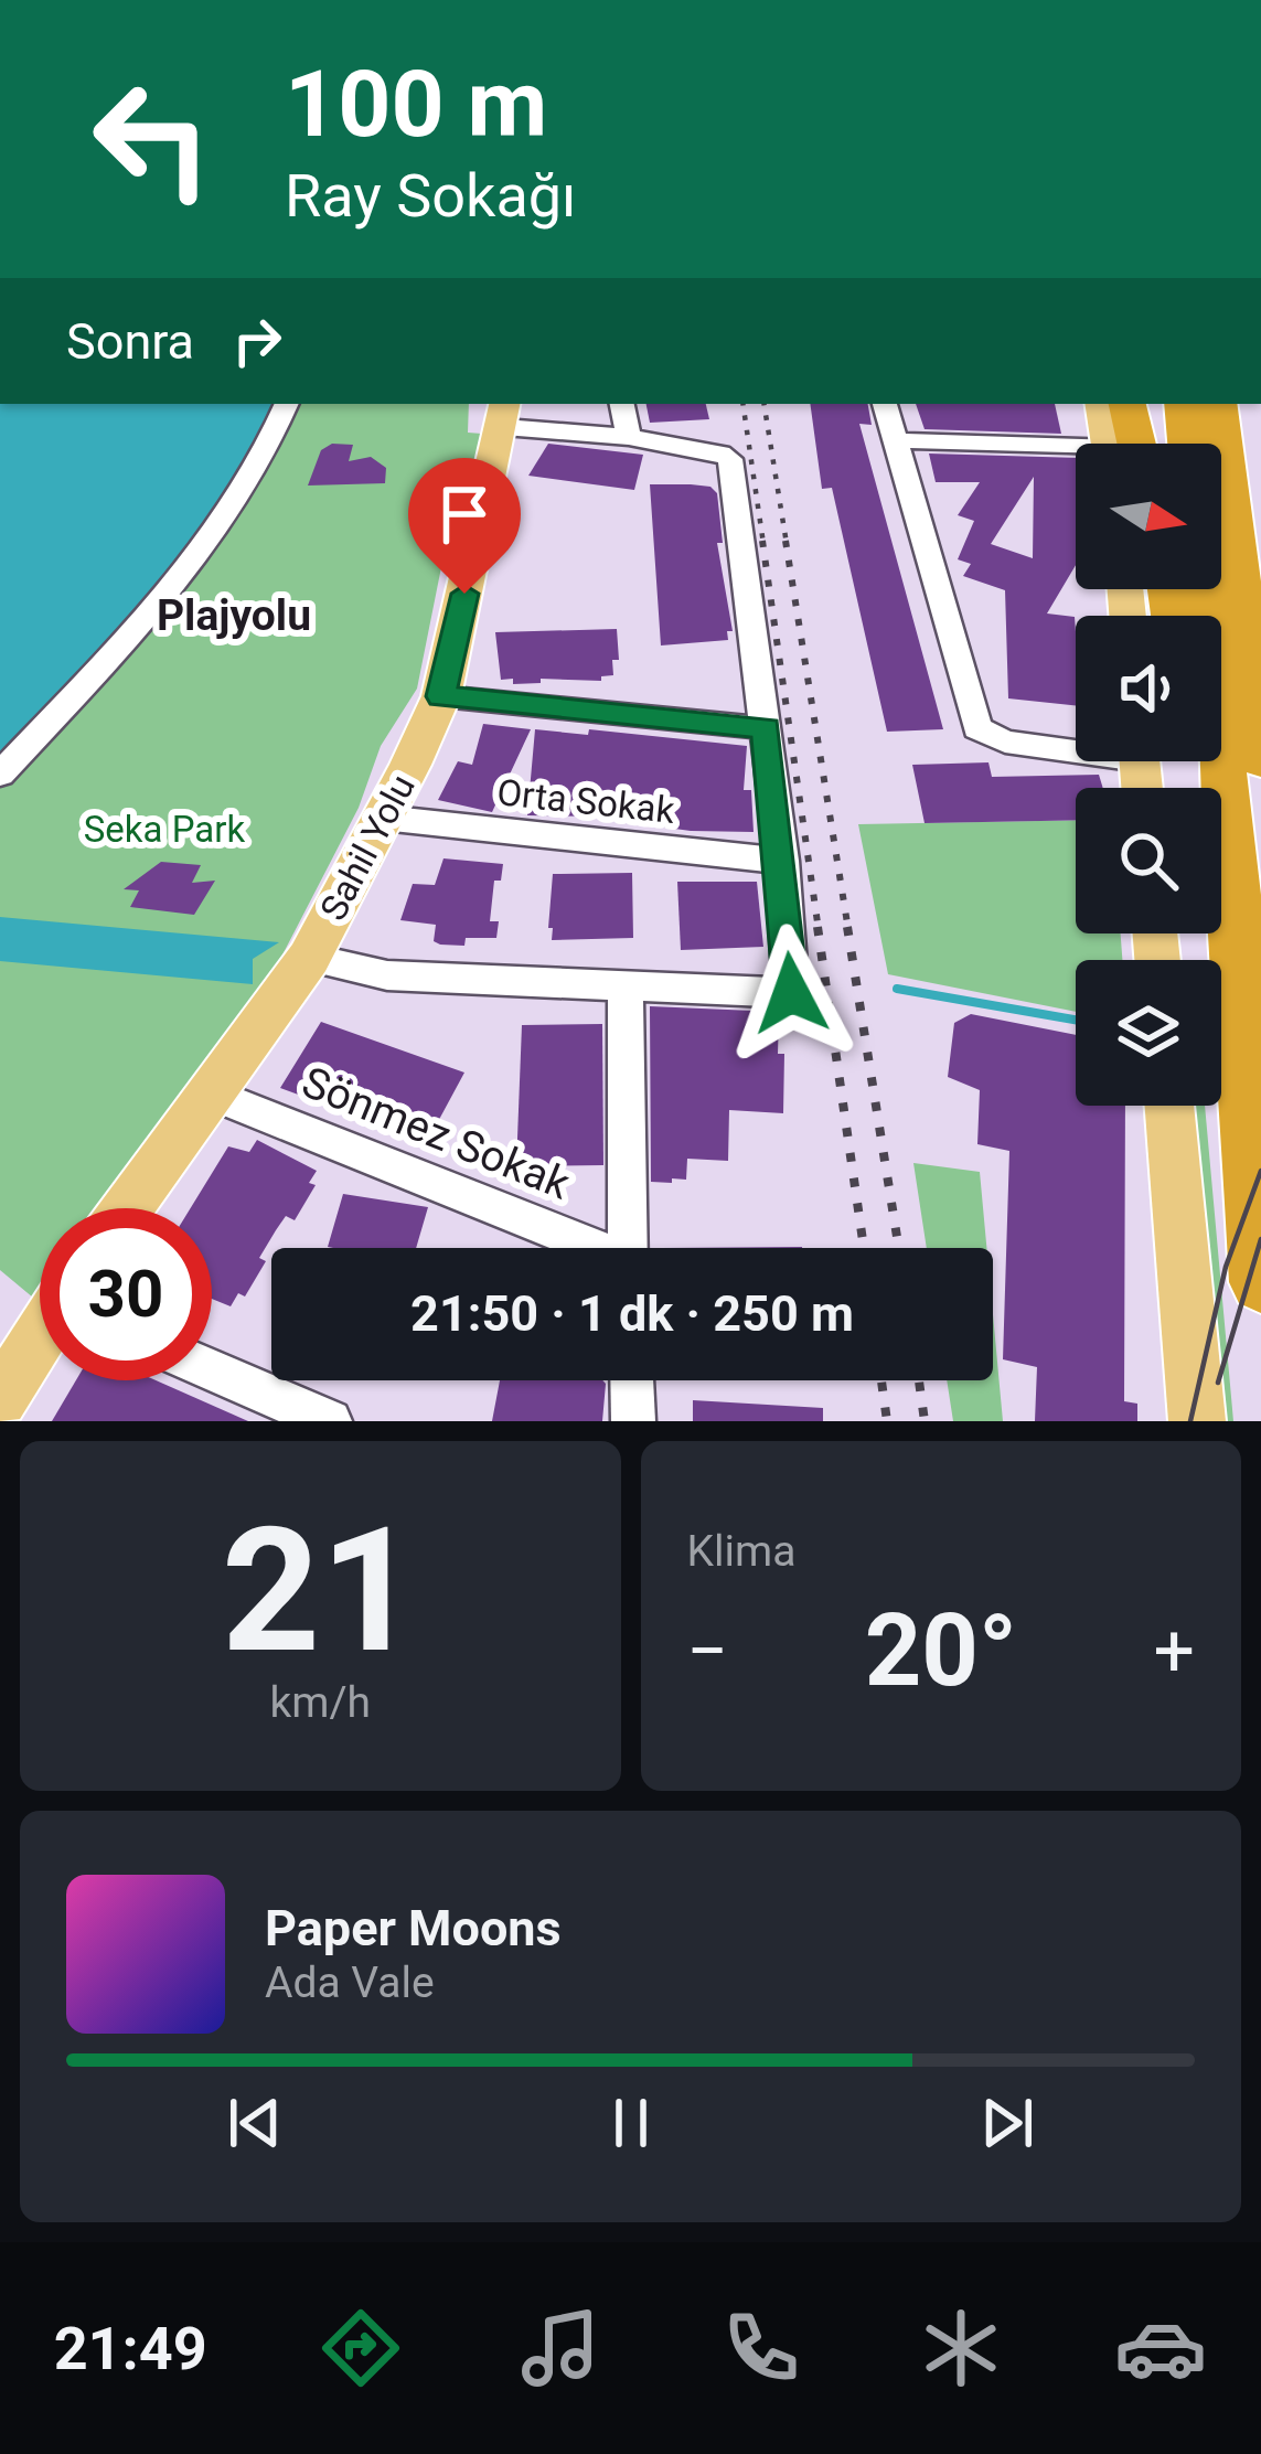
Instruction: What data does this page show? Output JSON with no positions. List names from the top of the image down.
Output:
{
  "streets": {
    "main road": ["Sahil Yolu"],
    "street": ["Orta Sokak", "Sönmez Sokak"]
  },
  "crossings": [
    ["Orta Sokak", "Sahil Yolu"],
    ["Sahil Yolu", "Sönmez Sokak"]
  ],
  "districts": ["Plajyolu"],
  "parks": ["Seka Park"],
  "north": "right",
  "page": {
    "turn": ["100 m", "Ray Sokağı"],
    "then": "Sonra",
    "limit": "30",
    "trip": "21:50 · 1 dk · 250 m",
    "tile": [
      ["21", "km/h"],
      "Klima"
    ],
    "heat": ["−", "20°", "+"],
    "song": ["Paper Moons", "Ada Vale"],
    "tabs": "21:49"
  }
}
